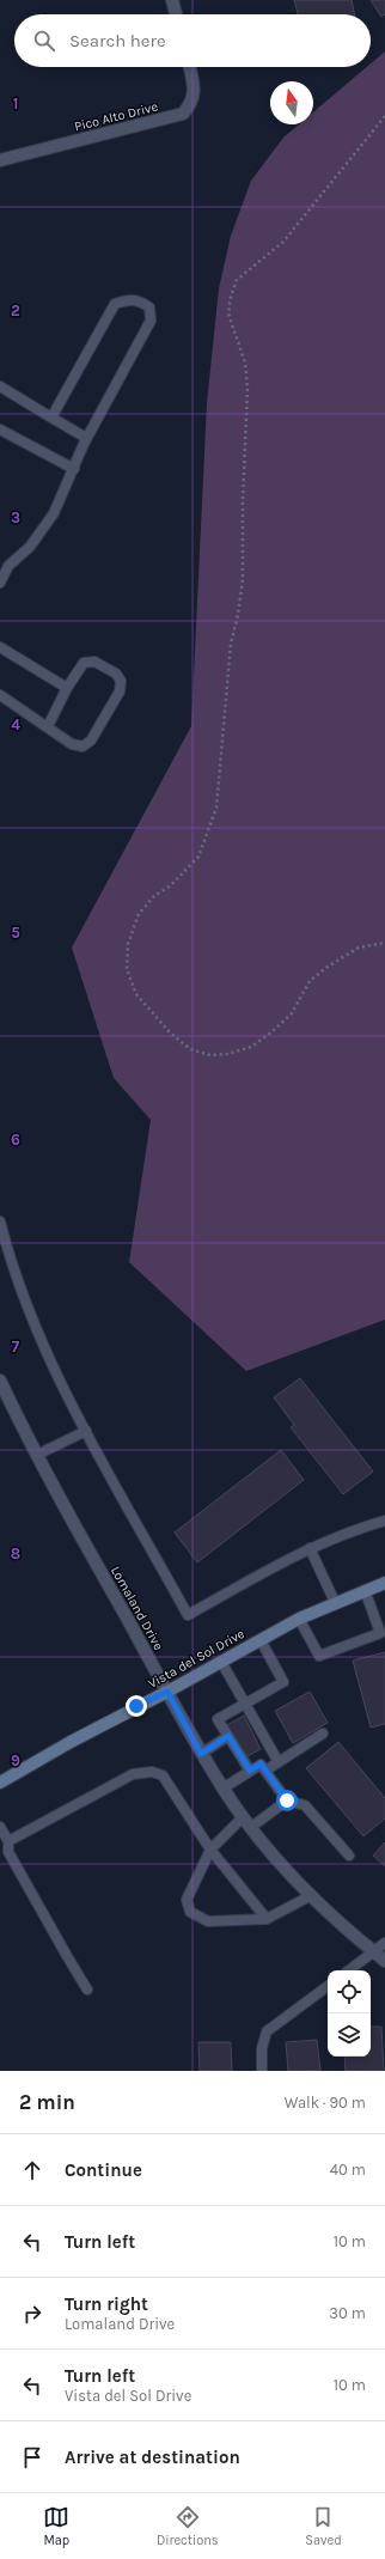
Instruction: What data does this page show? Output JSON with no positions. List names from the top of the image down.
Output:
{
  "streets": {
    "main road": ["Vista del Sol Drive"],
    "street": ["Pico Alto Drive", "Lomaland Drive"]
  },
  "crossings": [
    ["Lomaland Drive", "Vista del Sol Drive"]
  ],
  "north": "top",
  "page": {
    "search": "Search here",
    "heading": ["2 min", "Walk · 90 m"],
    "list": [
      ["Continue", "40 m"],
      ["Turn left", "10 m"],
      ["Turn right", "Lomaland Drive", "30 m"],
      ["Turn left", "Vista del Sol Drive", "10 m"],
      "Arrive at destination"
    ],
    "nav": ["Map", "Directions", "Saved"]
  },
  "grid": {
    "rows": [
      "1",
      "2",
      "3",
      "4",
      "5",
      "6",
      "7",
      "8",
      "9"
    ]
  }
}
